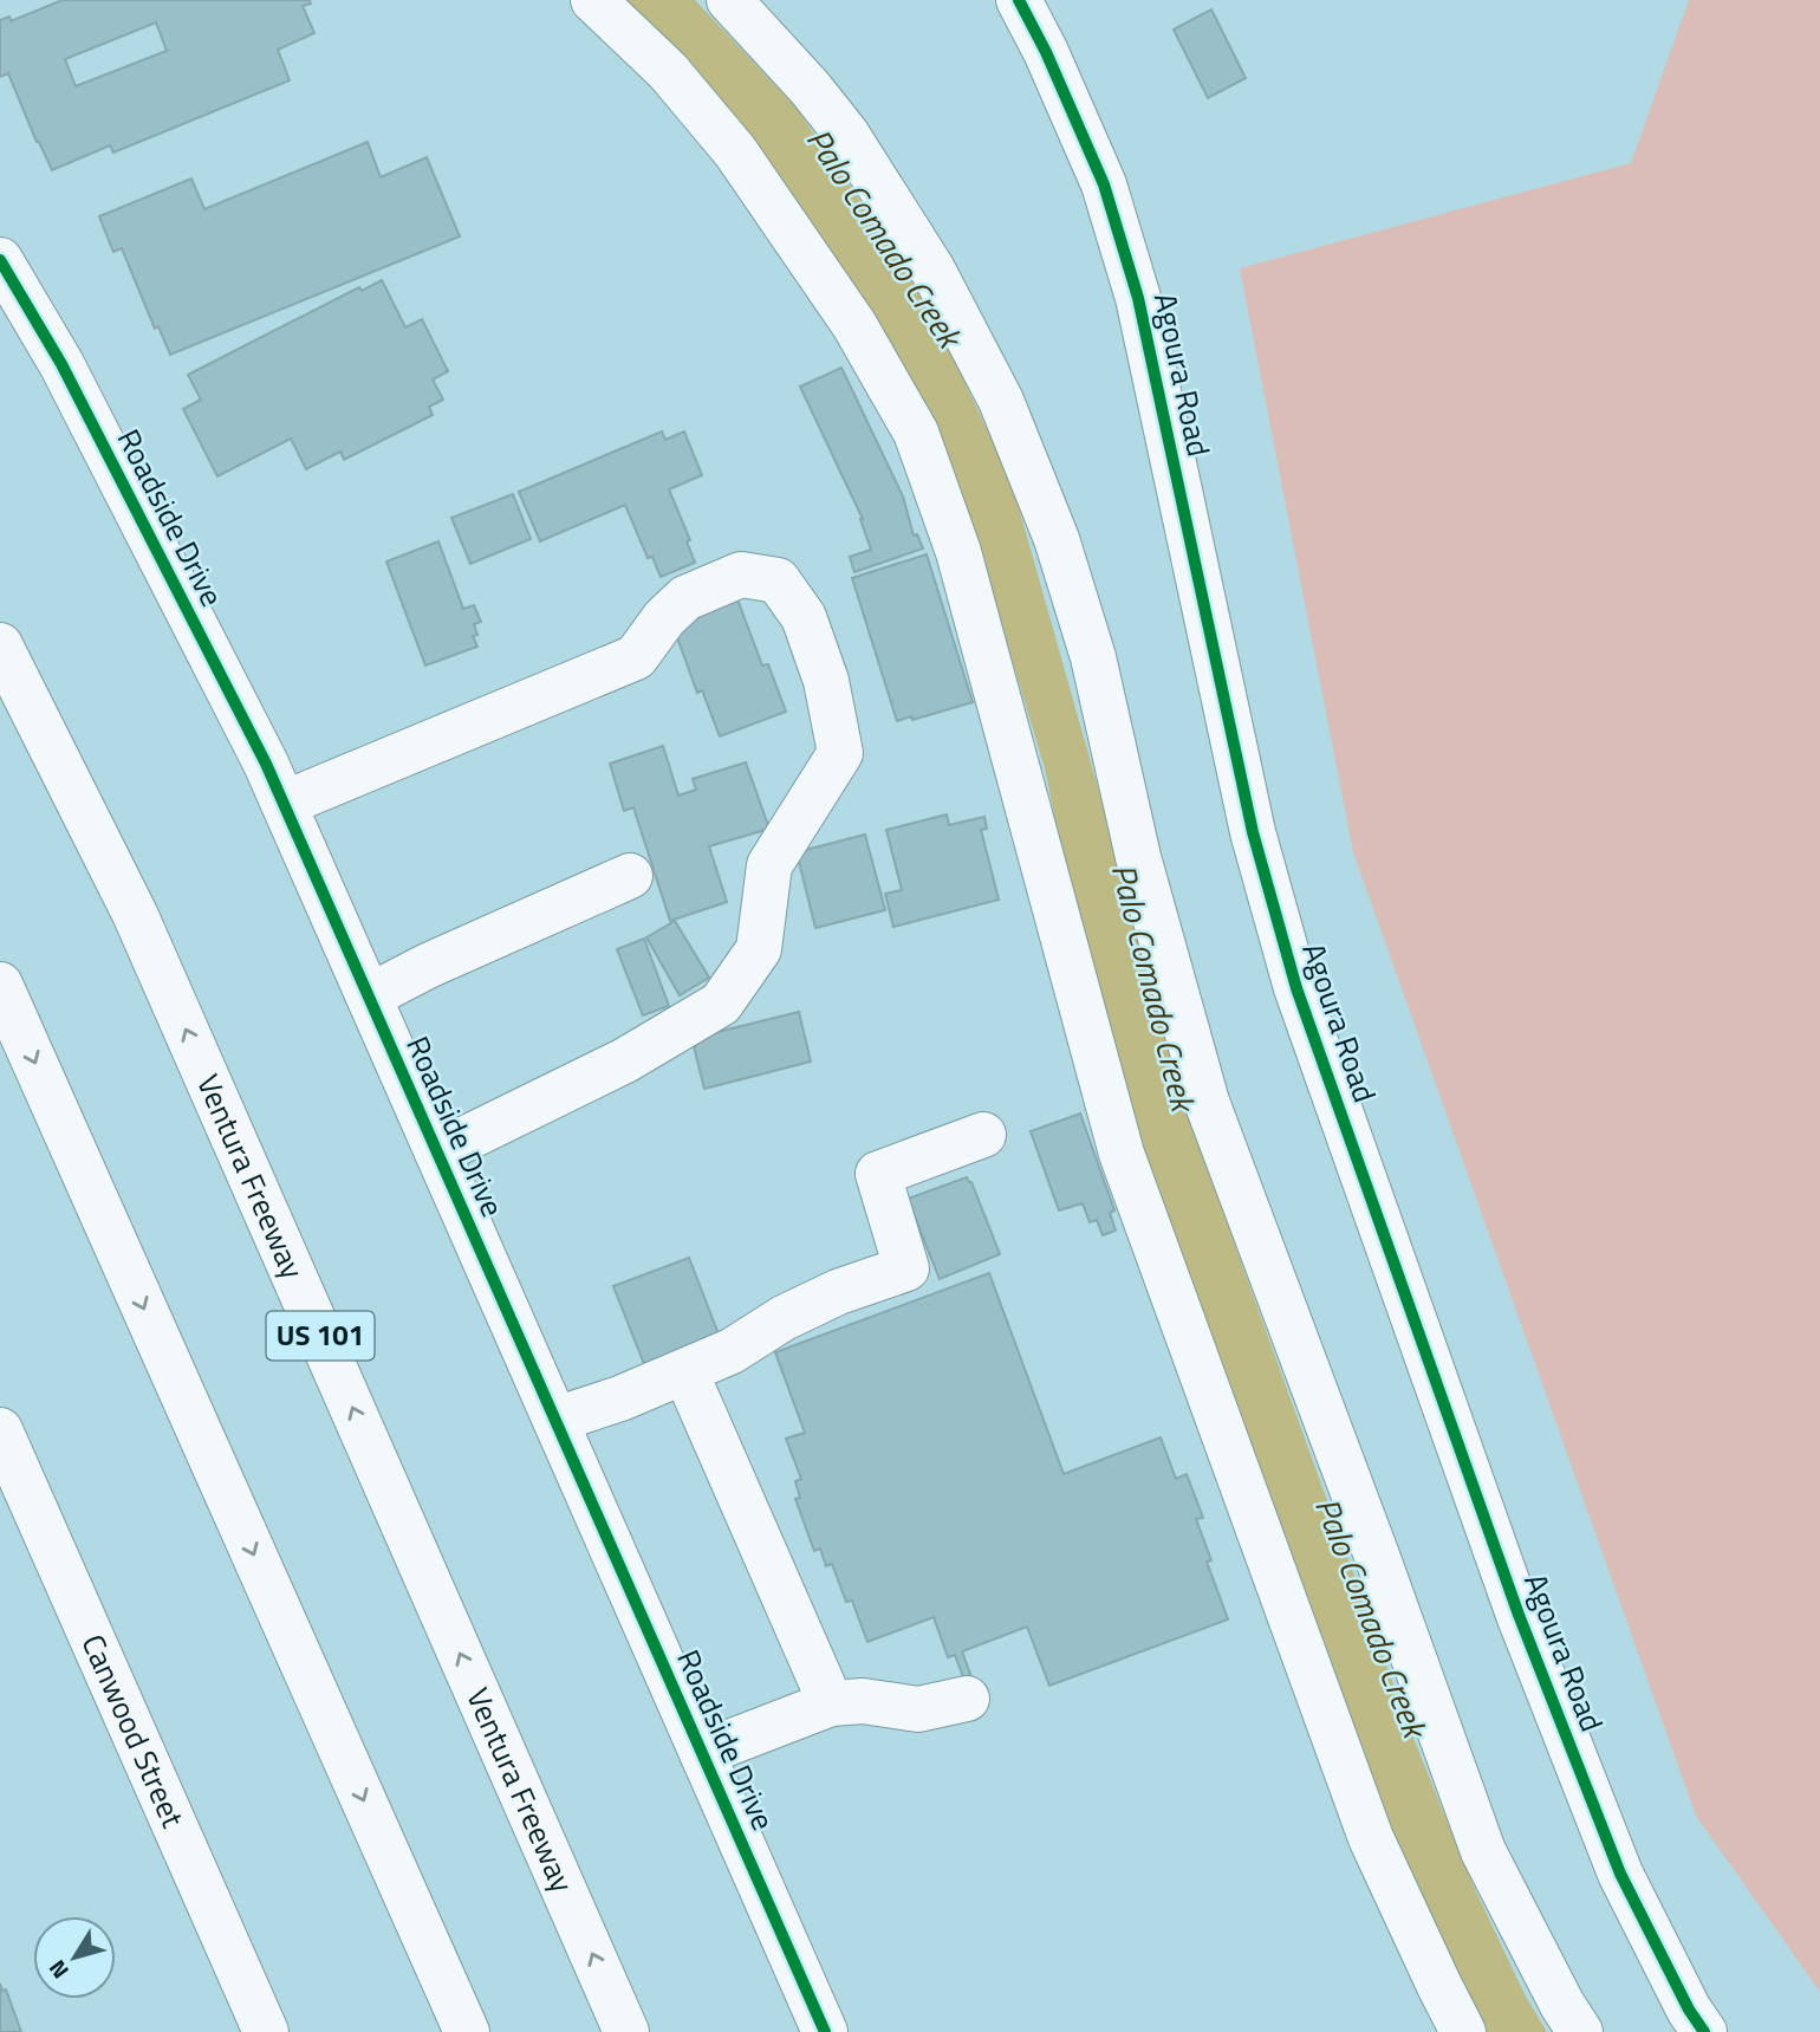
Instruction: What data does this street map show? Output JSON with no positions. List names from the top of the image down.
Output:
{
  "streets": {
    "main road": [
      "Agoura Road",
      "Roadside Drive",
      "Ventura Freeway",
      "US 101",
      "Canwood Street"
    ]
  },
  "water": ["Palo Comado Creek"],
  "north": "bottom left"
}
